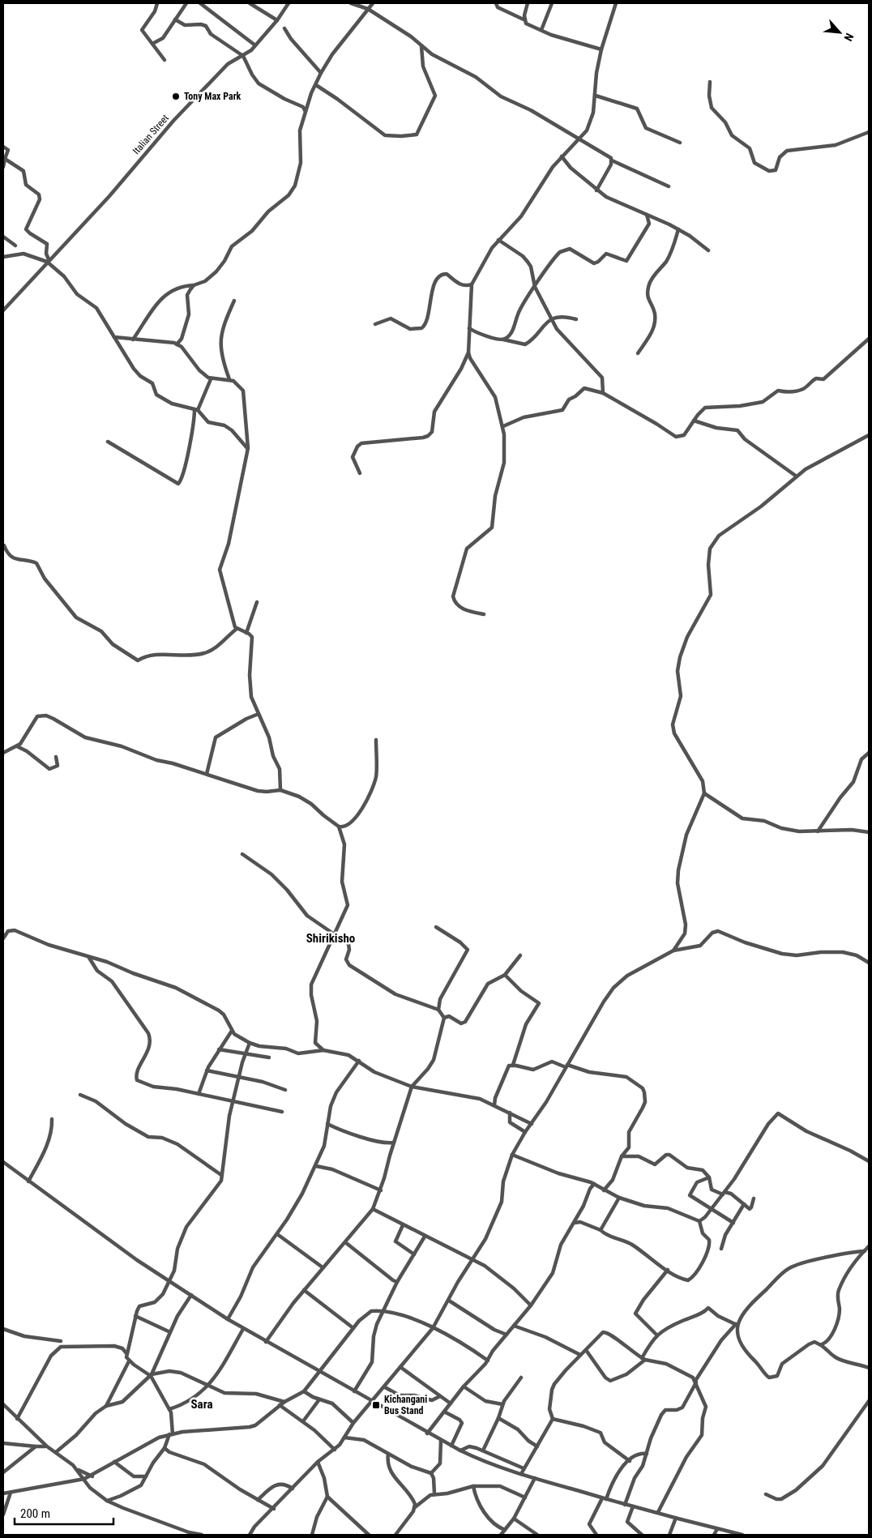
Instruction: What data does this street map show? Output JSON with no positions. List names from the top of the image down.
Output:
{
  "streets": {
    "street": ["Italian Street"]
  },
  "districts": ["Shirikisho", "Sara"],
  "places": {
    "other": ["Tony Max Park"],
    "transit": ["Kichangani Bus Stand"]
  },
  "scale_bar": "200 m",
  "north": "bottom right"
}
